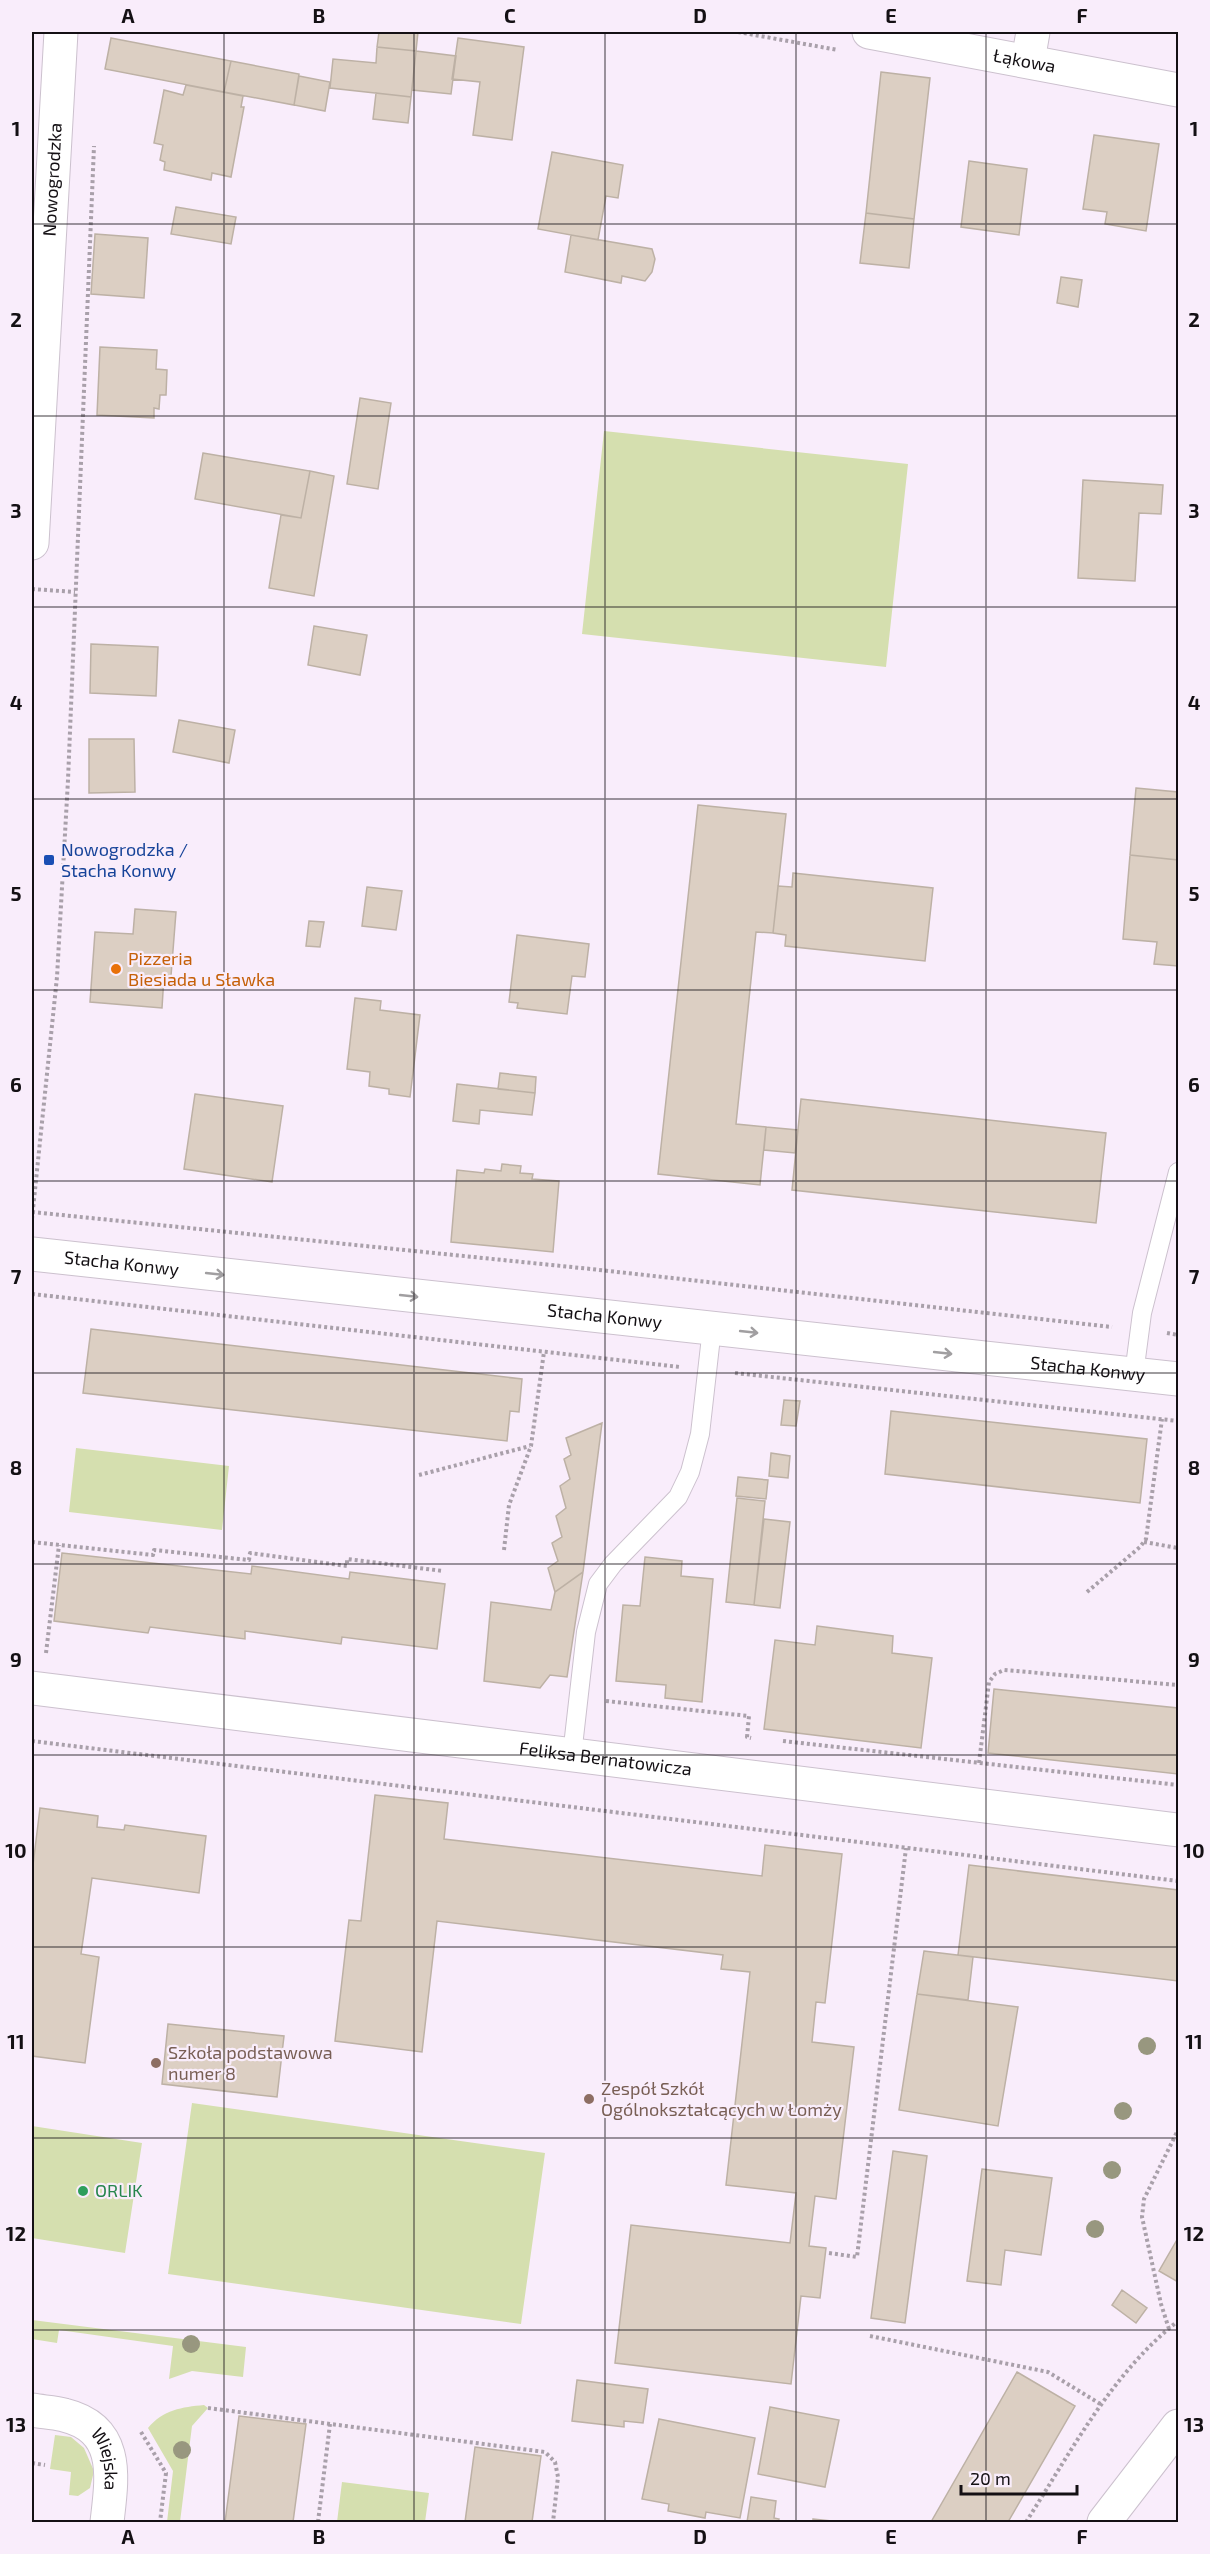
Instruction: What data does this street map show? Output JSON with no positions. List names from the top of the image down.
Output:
{
  "streets": {
    "street": [
      "Łąkowa",
      "Nowogrodzka",
      "Stacha Konwy",
      "Feliksa Bernatowicza",
      "Wiejska"
    ]
  },
  "one_way": ["Stacha Konwy"],
  "places": {
    "transit": ["Nowogrodzka / Stacha Konwy"],
    "other": [
      "Pizzeria Biesiada u Sławka",
      "Szkoła podstawowa numer 8",
      "Zespół Szkół Ogólnokształcących w Łomży",
      "ORLIK"
    ]
  },
  "scale_bar": "20 m",
  "grid": {
    "columns": [
      "A",
      "B",
      "C",
      "D",
      "E",
      "F"
    ],
    "rows": [
      "1",
      "2",
      "3",
      "4",
      "5",
      "6",
      "7",
      "8",
      "9",
      "10",
      "11",
      "12",
      "13"
    ]
  }
}
